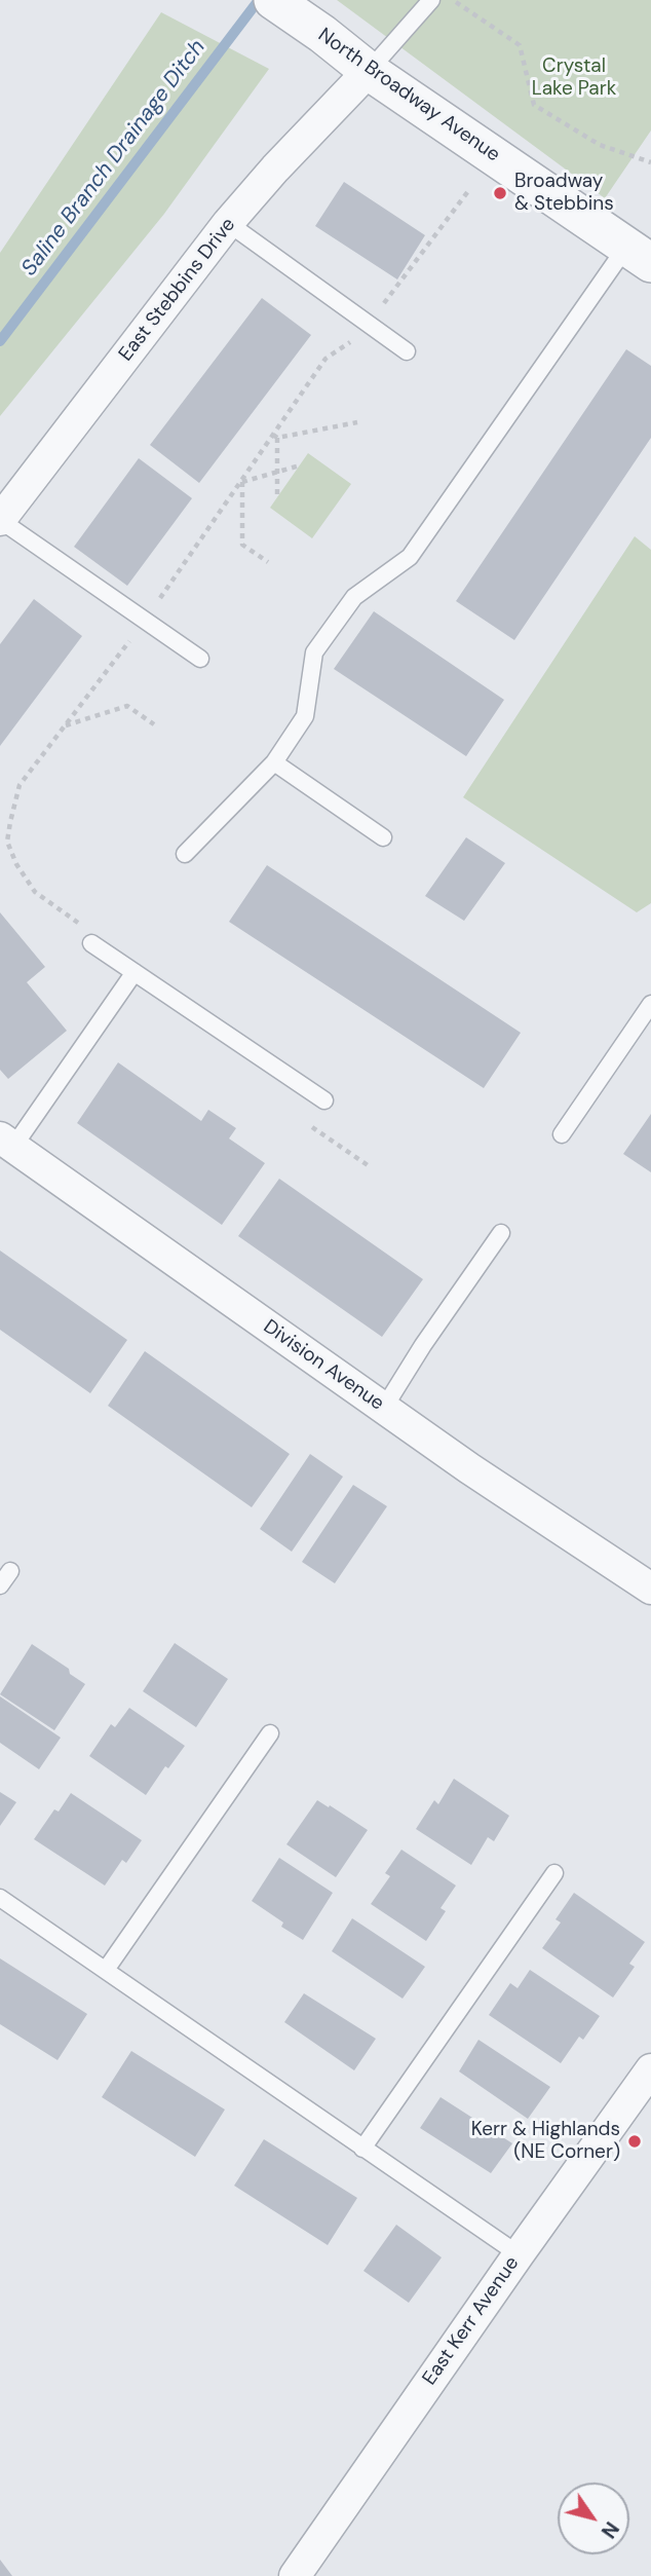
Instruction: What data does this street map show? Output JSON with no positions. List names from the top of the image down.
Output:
{
  "streets": {
    "street": [
      "North Broadway Avenue",
      "East Stebbins Drive",
      "Division Avenue",
      "East Kerr Avenue"
    ]
  },
  "crossings": [
    ["North Broadway Avenue", "East Stebbins Drive"]
  ],
  "water": ["Saline Branch Drainage Ditch"],
  "parks": ["Crystal Lake Park"],
  "places": ["Broadway & Stebbins", "Kerr & Highlands (NE Corner)"],
  "north": "bottom right"
}
